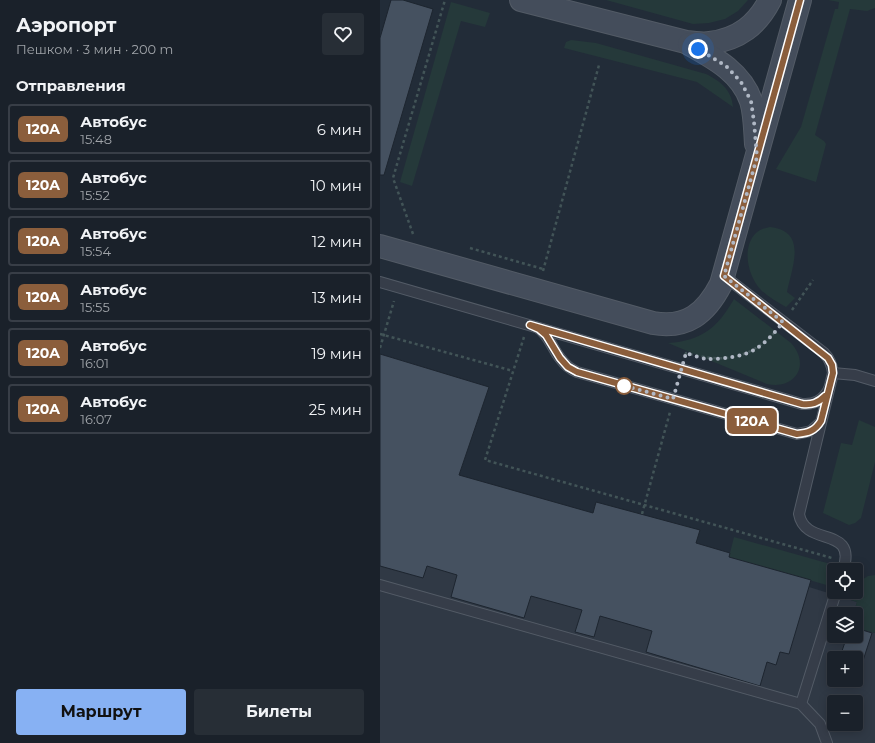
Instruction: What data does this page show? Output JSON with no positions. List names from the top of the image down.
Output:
{
  "lines": ["bus line 120А"],
  "page": {
    "heading": [
      ["Аэропорт", "Пешком · 3 мин · 200 m"],
      "Отправления"
    ],
    "on_map": "120А",
    "list": [
      {
        "mark": "120А",
        "name": "Автобус",
        "note": "15:48",
        "value": "6 мин"
      },
      {
        "mark": "120А",
        "name": "Автобус",
        "note": "15:52",
        "value": "10 мин"
      },
      {
        "mark": "120А",
        "name": "Автобус",
        "note": "15:54",
        "value": "12 мин"
      },
      {
        "mark": "120А",
        "name": "Автобус",
        "note": "15:55",
        "value": "13 мин"
      },
      {
        "mark": "120А",
        "name": "Автобус",
        "note": "16:01",
        "value": "19 мин"
      },
      {
        "mark": "120А",
        "name": "Автобус",
        "note": "16:07",
        "value": "25 мин"
      }
    ],
    "map_buttons": ["+", "−"],
    "buttons": ["Маршрут", "Билеты"]
  }
}
